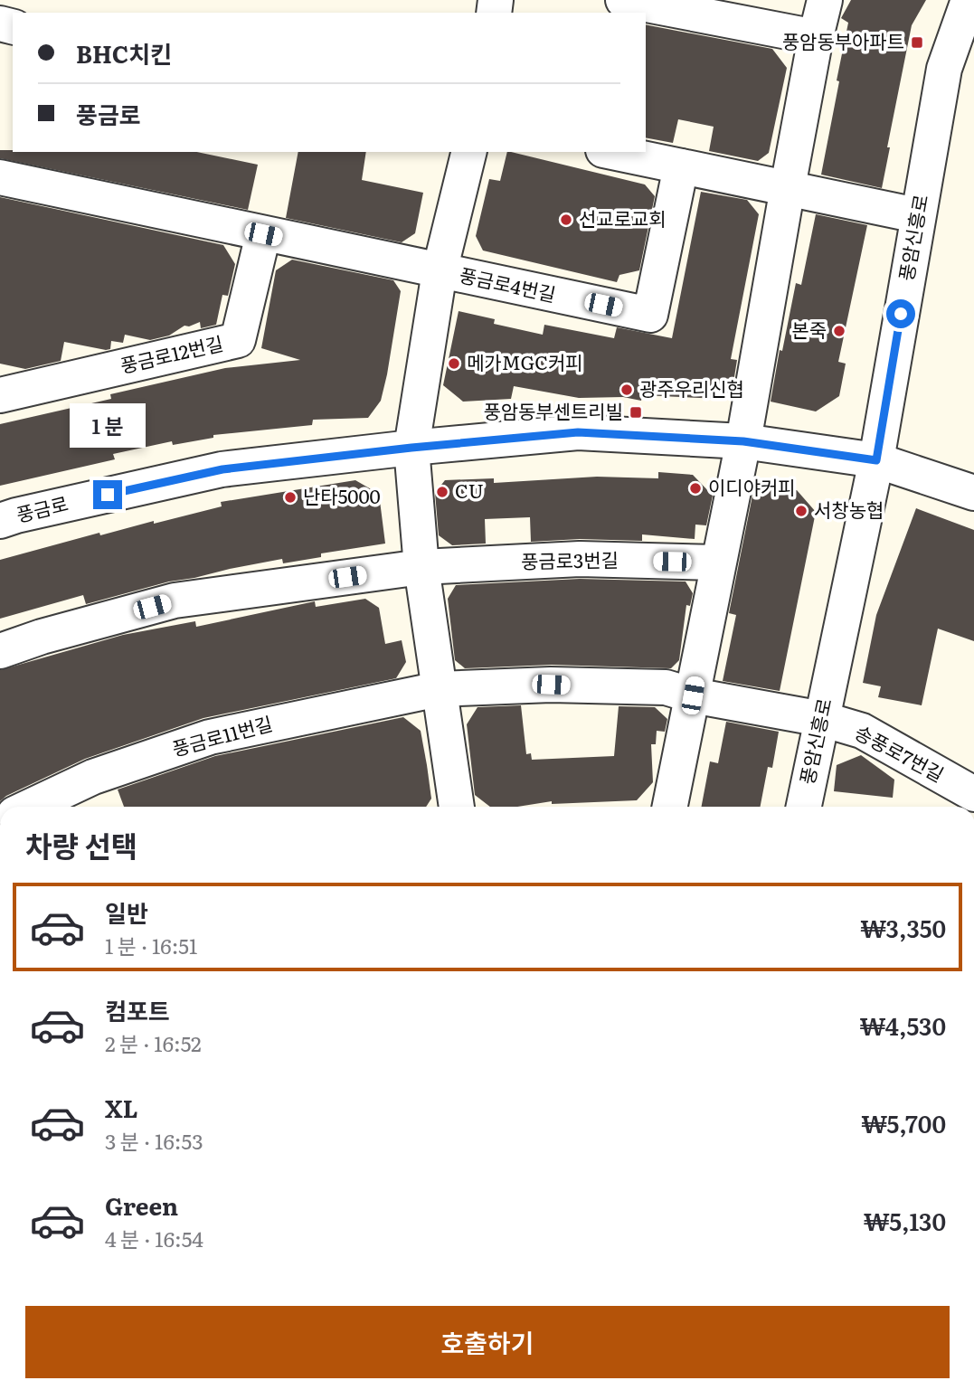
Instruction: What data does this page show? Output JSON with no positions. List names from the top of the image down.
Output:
{
  "streets": {
    "street": [
      "풍암신흥로",
      "풍금로4번길",
      "풍금로12번길",
      "풍금로",
      "풍금로3번길",
      "풍금로11번길",
      "송풍로7번길"
    ]
  },
  "crossings": [
    ["풍암신흥로", "풍금로"],
    ["풍암신흥로", "송풍로7번길"]
  ],
  "places": {
    "transit": ["풍암동부아파트", "풍암동부센트리빌"],
    "other": [
      "선교로교회",
      "본죽",
      "메가MGC커피",
      "광주우리신협",
      "이디야커피",
      "CU",
      "난타5000",
      "서창농협"
    ]
  },
  "page": {
    "banner": ["BHC치킨", "풍금로"],
    "bubble": "1 분",
    "heading": "차량 선택",
    "list": [
      {
        "name": "일반",
        "note": "1 분 · 16:51",
        "value": "₩3,350"
      },
      {
        "name": "컴포트",
        "note": "2 분 · 16:52",
        "value": "₩4,530"
      },
      {
        "name": "XL",
        "note": "3 분 · 16:53",
        "value": "₩5,700"
      },
      {
        "name": "Green",
        "note": "4 분 · 16:54",
        "value": "₩5,130"
      }
    ],
    "buttons": "호출하기"
  }
}
